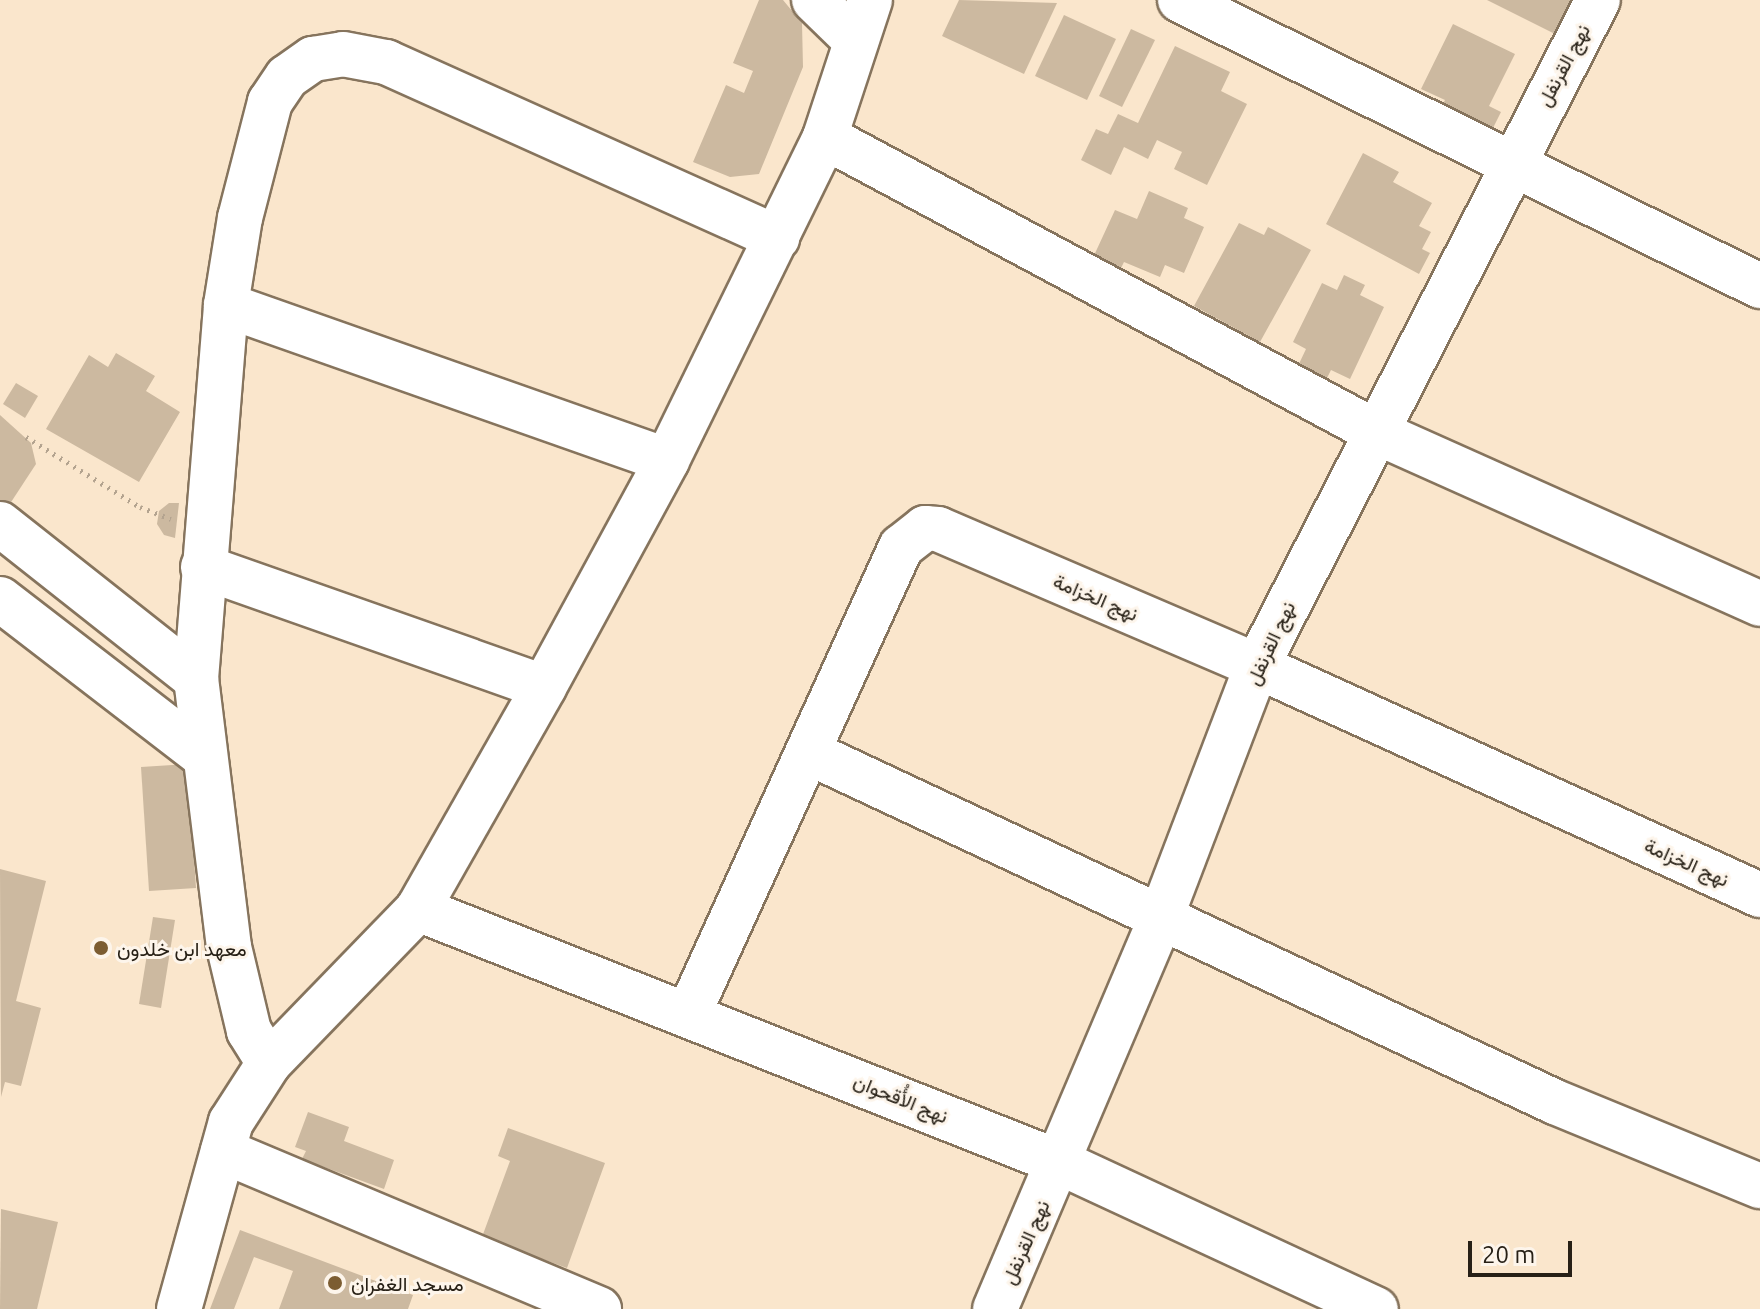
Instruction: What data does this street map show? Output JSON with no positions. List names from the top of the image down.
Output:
{
  "streets": {
    "street": ["نهج القرنفل", "نهج الخزامة", "نهج الأُقحوان"]
  },
  "crossings": [
    ["نهج القرنفل", "نهج الخزامة"],
    ["نهج القرنفل", "نهج الأُقحوان"],
    ["نهج الخزامة", "نهج الأُقحوان"]
  ],
  "places": ["معهد ابن خلدون", "مسجد الغفران"],
  "scale_bar": "20 m"
}
